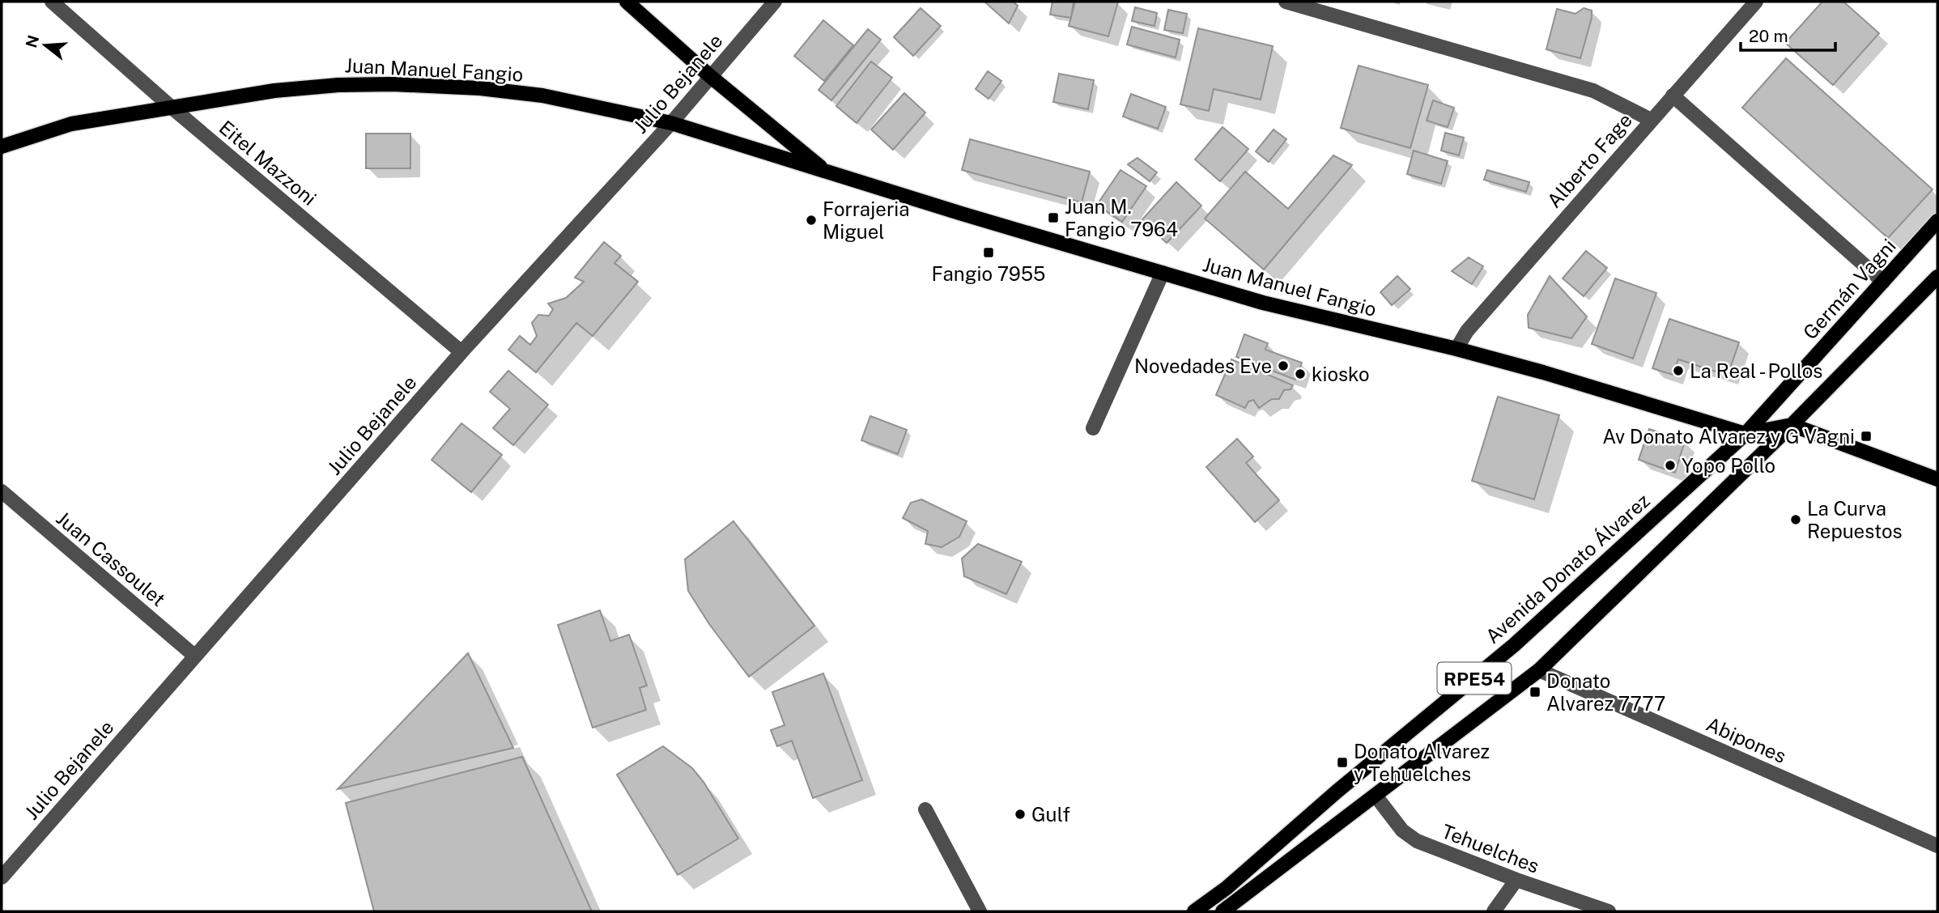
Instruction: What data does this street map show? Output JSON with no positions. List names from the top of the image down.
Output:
{
  "streets": {
    "main road": [
      "Juan Manuel Fangio",
      "Germán Vagni",
      "Avenida Donato Álvarez",
      "RPE54"
    ],
    "street": [
      "Julio Bejanele",
      "Alberto Fage",
      "Eitel Mazzoni",
      "Juan Cassoulet",
      "Abipones",
      "Tehuelches"
    ]
  },
  "crossings": [
    ["Juan Manuel Fangio", "Julio Bejanele"],
    ["Juan Manuel Fangio", "Alberto Fage"],
    ["Juan Manuel Fangio", "Eitel Mazzoni"],
    ["Juan Manuel Fangio", "Germán Vagni"],
    ["Juan Manuel Fangio", "Avenida Donato Álvarez"],
    ["Julio Bejanele", "Eitel Mazzoni"],
    ["Julio Bejanele", "Juan Cassoulet"],
    ["Germán Vagni", "Avenida Donato Álvarez"],
    ["RPE54", "Abipones"],
    ["RPE54", "Tehuelches"]
  ],
  "places": {
    "transit": [
      "Juan M. Fangio 7964",
      "Fangio 7955",
      "Av Donato Alvarez y G Vagni",
      "Donato Alvarez 7777",
      "Donato Alvarez y Tehuelches"
    ],
    "other": [
      "Forrajeria Miguel",
      "Novedades Eve",
      "La Real - Pollos",
      "kiosko",
      "Yopo Pollo",
      "La Curva Repuestos",
      "Gulf"
    ]
  },
  "scale_bar": "20 m",
  "north": "left"
}
